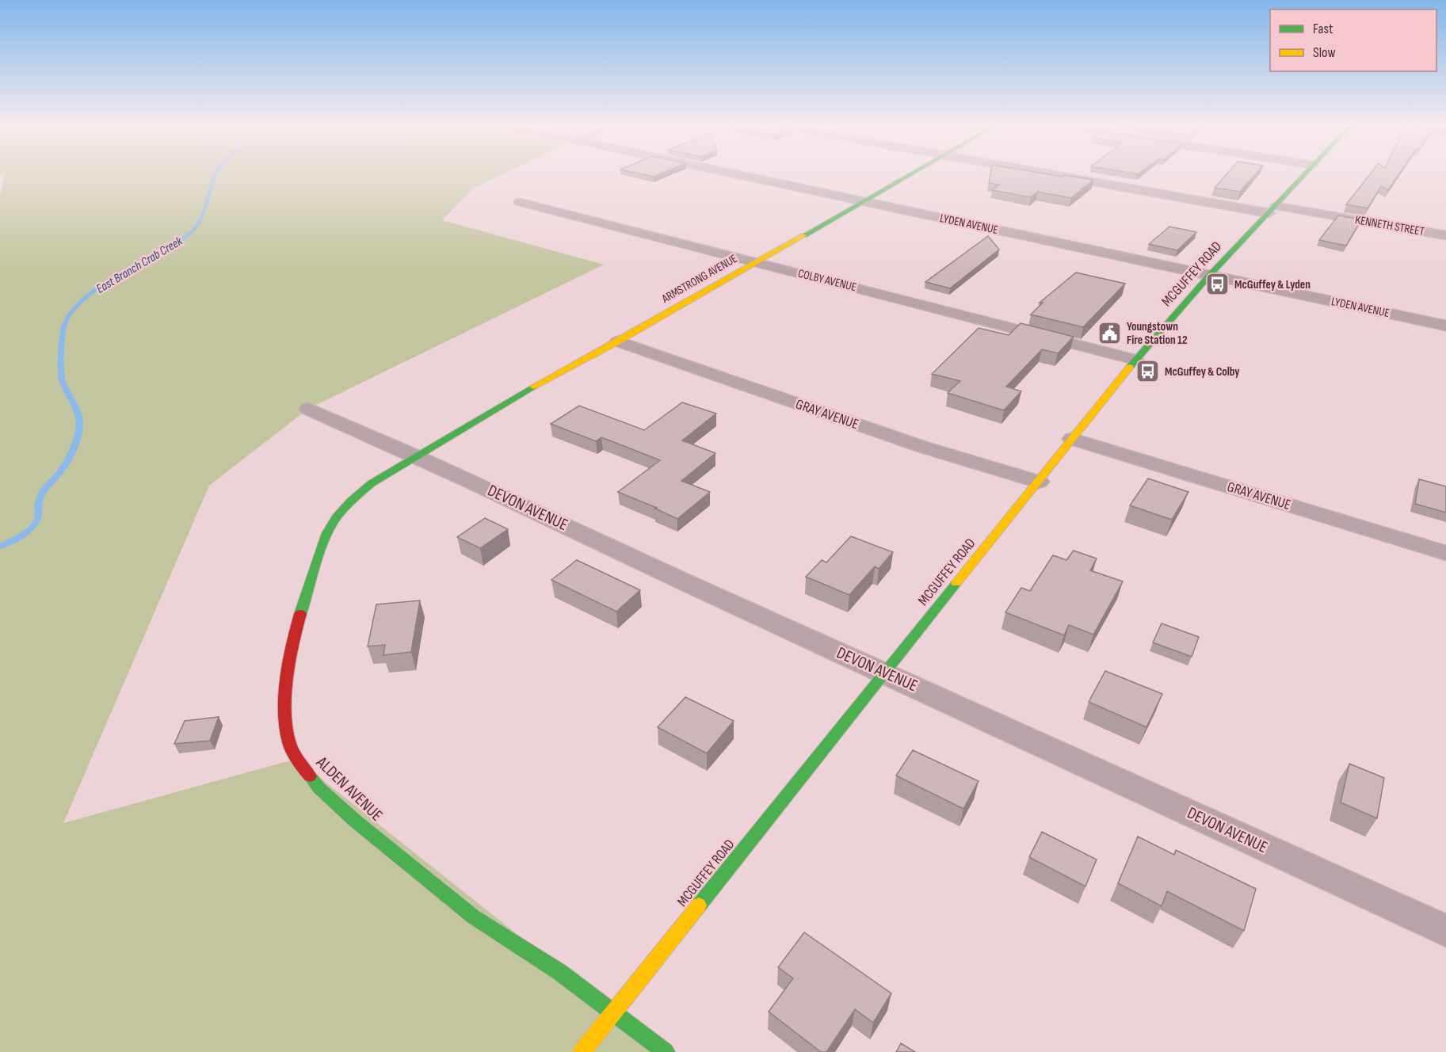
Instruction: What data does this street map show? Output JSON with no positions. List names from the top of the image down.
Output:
{
  "streets": {
    "street": [
      "LYDEN AVENUE",
      "KENNETH STREET",
      "MCGUFFEY ROAD",
      "ARMSTRONG AVENUE",
      "COLBY AVENUE",
      "GRAY AVENUE",
      "DEVON AVENUE",
      "ALDEN AVENUE"
    ]
  },
  "crossings": [
    ["LYDEN AVENUE", "MCGUFFEY ROAD"],
    ["LYDEN AVENUE", "ARMSTRONG AVENUE"],
    ["KENNETH STREET", "MCGUFFEY ROAD"],
    ["MCGUFFEY ROAD", "COLBY AVENUE"],
    ["MCGUFFEY ROAD", "GRAY AVENUE"],
    ["MCGUFFEY ROAD", "DEVON AVENUE"],
    ["MCGUFFEY ROAD", "ALDEN AVENUE"],
    ["ARMSTRONG AVENUE", "COLBY AVENUE"],
    ["ARMSTRONG AVENUE", "GRAY AVENUE"],
    ["ARMSTRONG AVENUE", "DEVON AVENUE"],
    ["ARMSTRONG AVENUE", "ALDEN AVENUE"],
    ["DEVON AVENUE", "ALDEN AVENUE"]
  ],
  "water": ["East Branch Crab Creek"],
  "places": {
    "bus stop": ["McGuffey & Lyden", "McGuffey & Colby"],
    "public building": ["Youngstown Fire Station 12"]
  },
  "legend": ["Fast", "Slow"]
}
